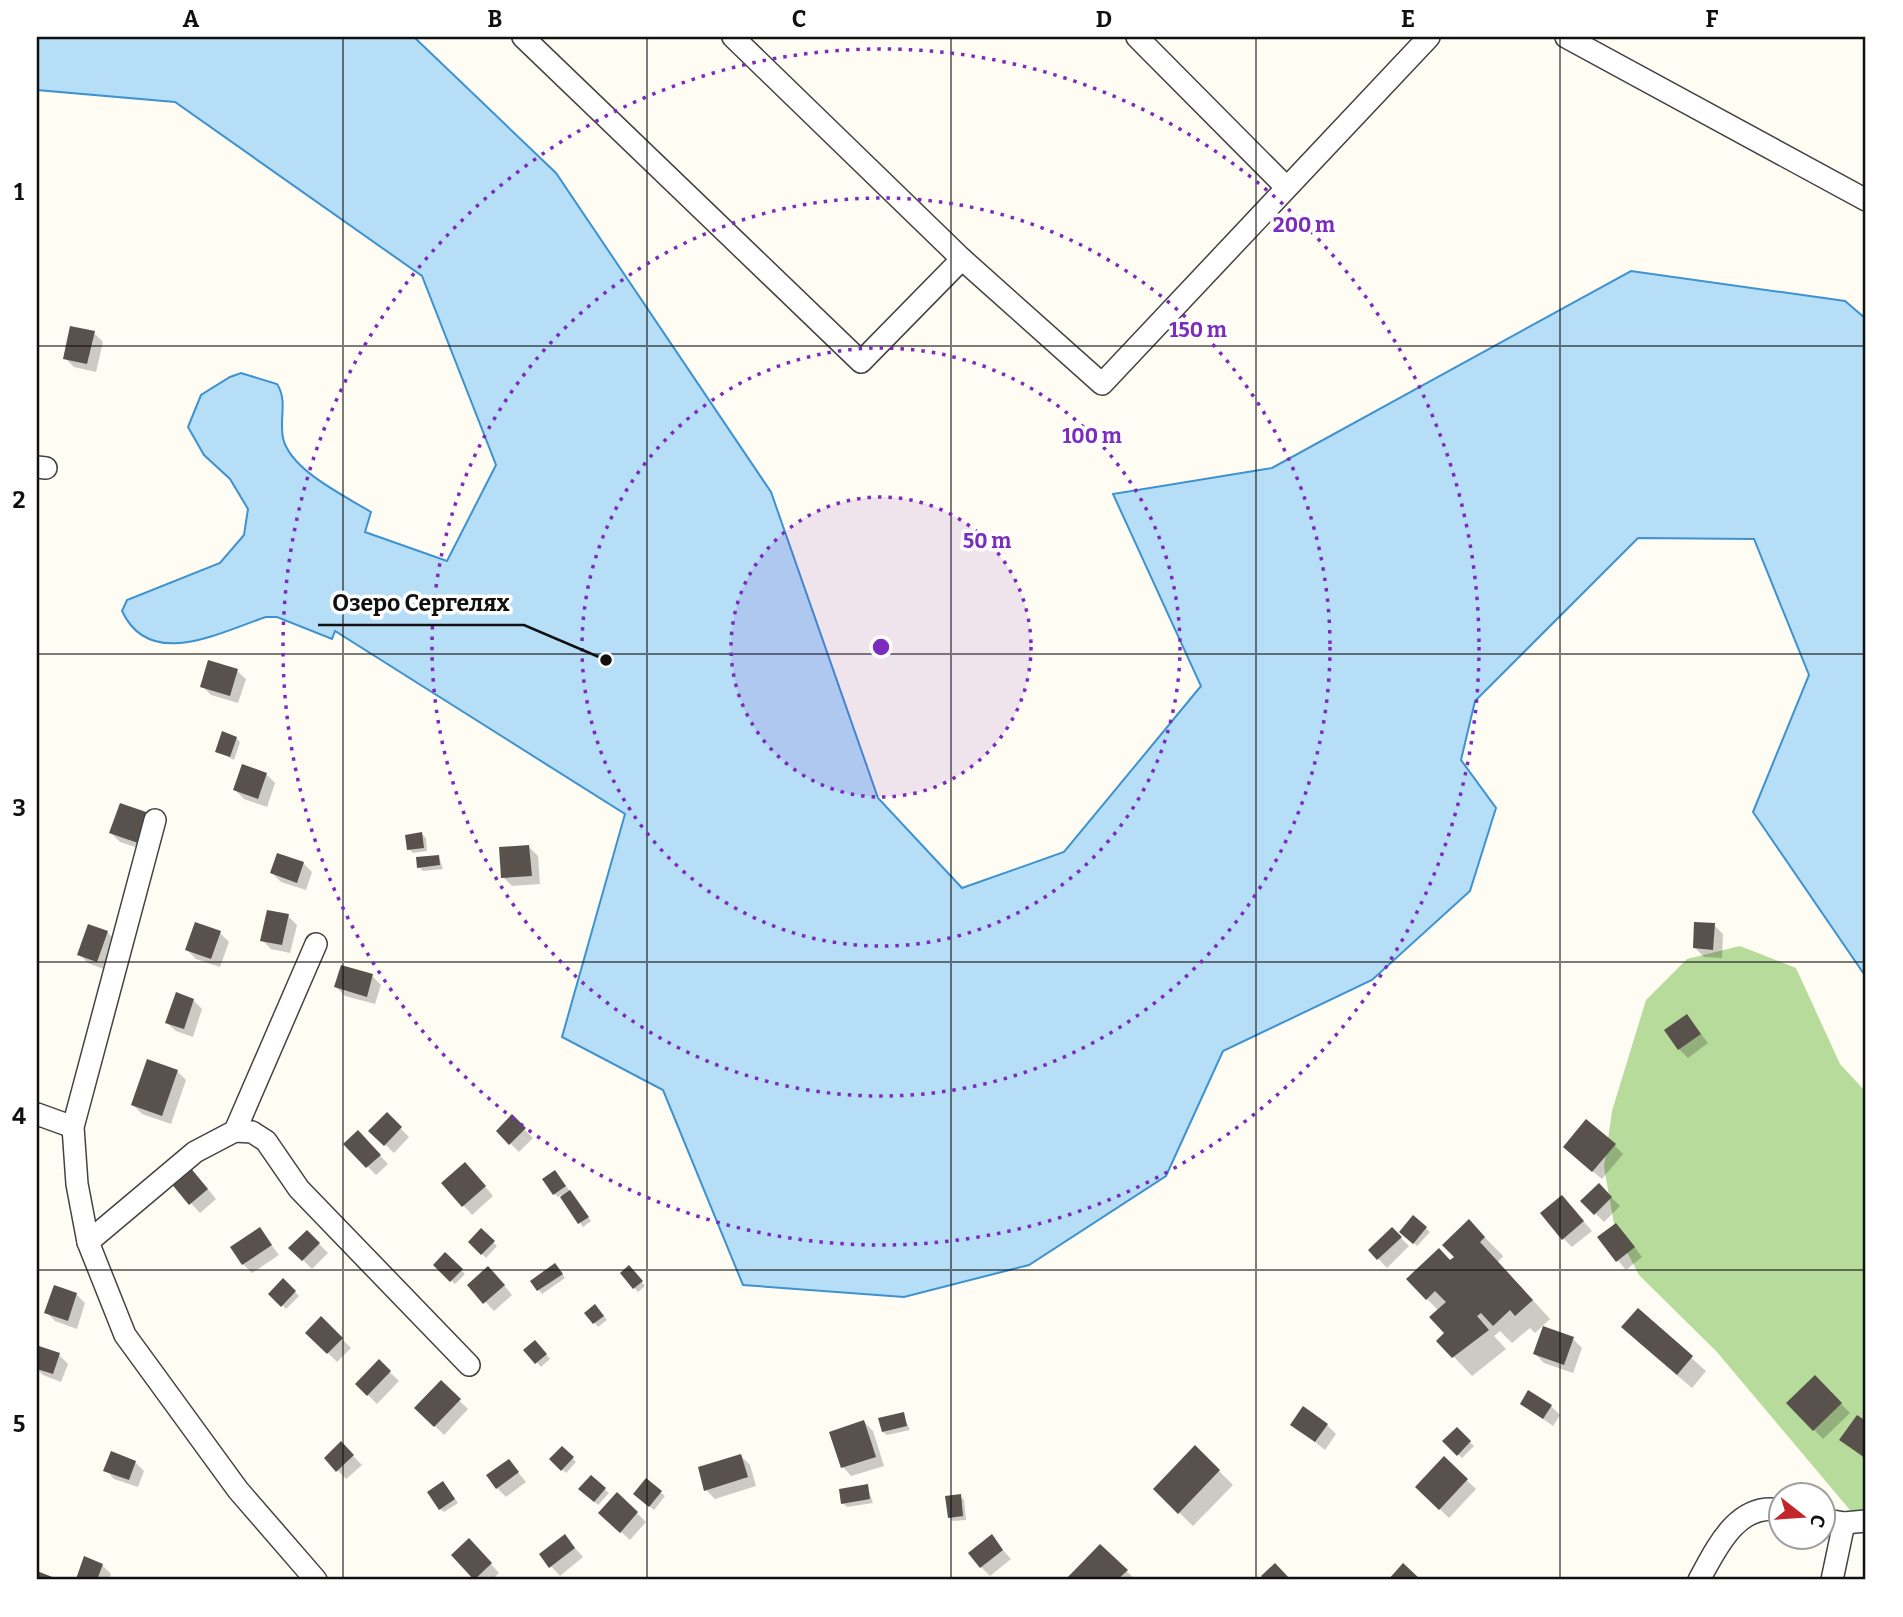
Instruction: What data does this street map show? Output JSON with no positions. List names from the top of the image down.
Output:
{
  "places": ["Озеро Сергелях"],
  "north": "right",
  "grid": {
    "columns": [
      "A",
      "B",
      "C",
      "D",
      "E",
      "F"
    ],
    "rows": [
      "1",
      "2",
      "3",
      "4",
      "5"
    ]
  },
  "rings": [
    "200 m",
    "150 m",
    "100 m",
    "50 m"
  ]
}
